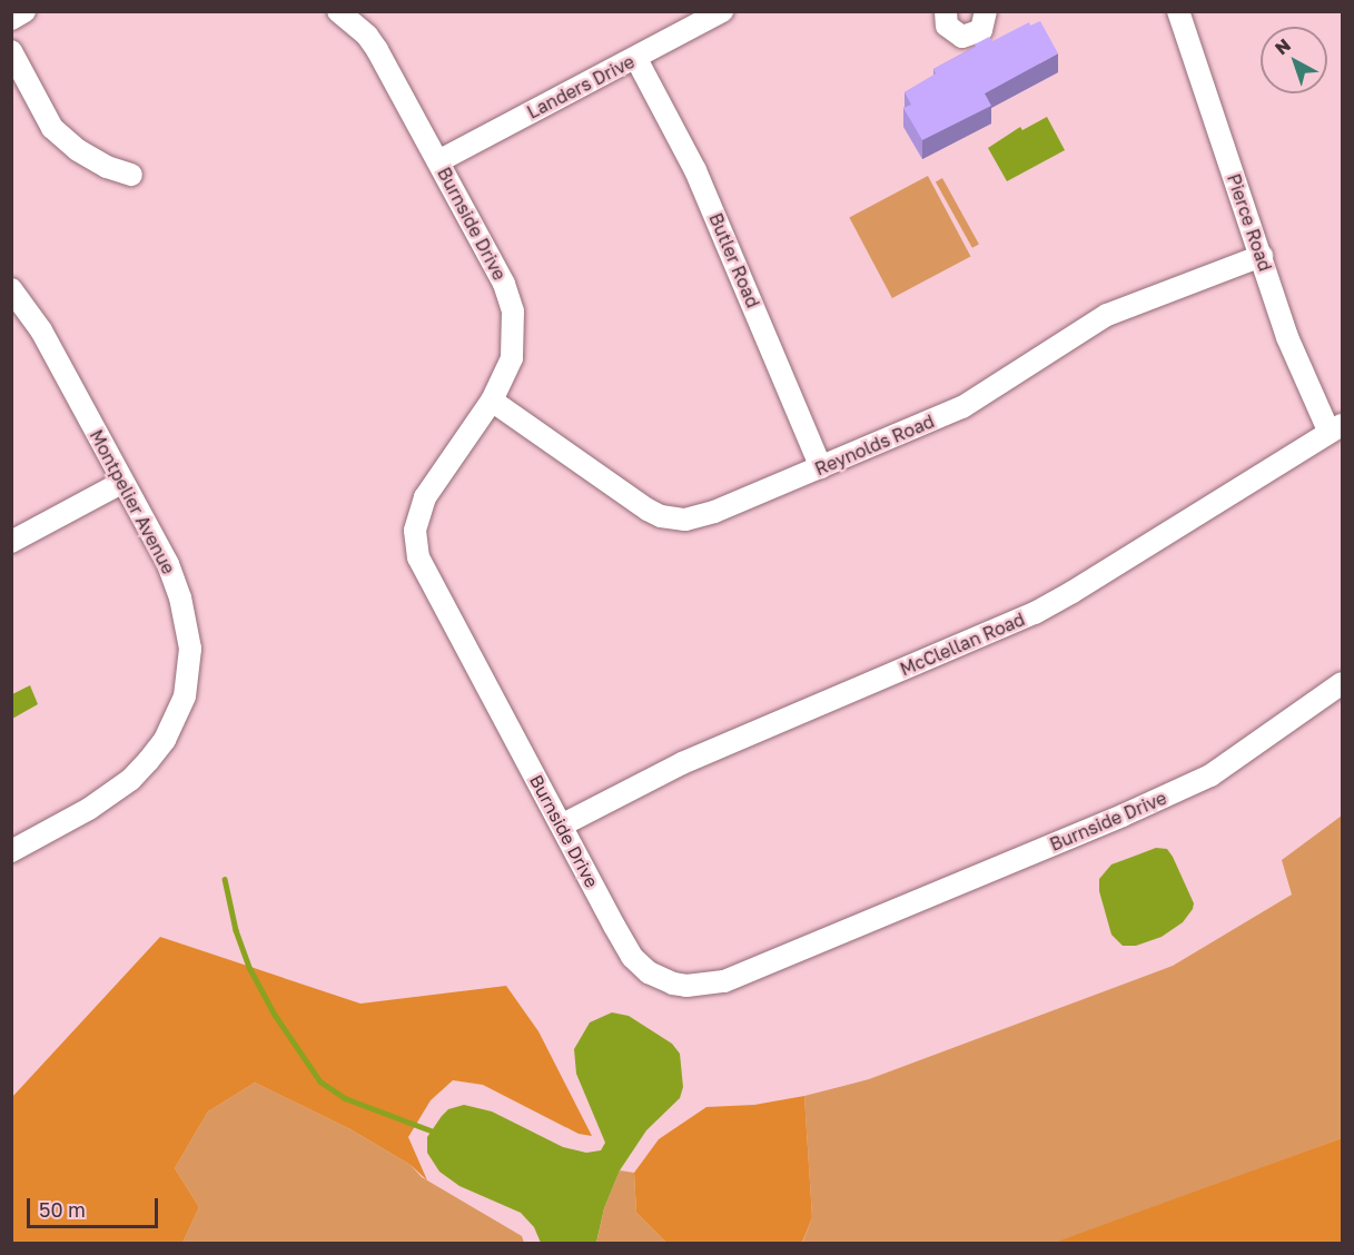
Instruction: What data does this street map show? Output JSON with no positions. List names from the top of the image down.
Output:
{
  "streets": {
    "street": [
      "Landers Drive",
      "Pierce Road",
      "Burnside Drive",
      "Butler Road",
      "Reynolds Road",
      "Montpelier Avenue",
      "McClellan Road"
    ]
  },
  "crossings": [
    ["Landers Drive", "Burnside Drive"],
    ["Landers Drive", "Butler Road"],
    ["Pierce Road", "Reynolds Road"],
    ["Pierce Road", "McClellan Road"],
    ["Burnside Drive", "Reynolds Road"],
    ["Burnside Drive", "McClellan Road"],
    ["Butler Road", "Reynolds Road"]
  ],
  "scale_bar": "50 m",
  "north": "top left"
}
